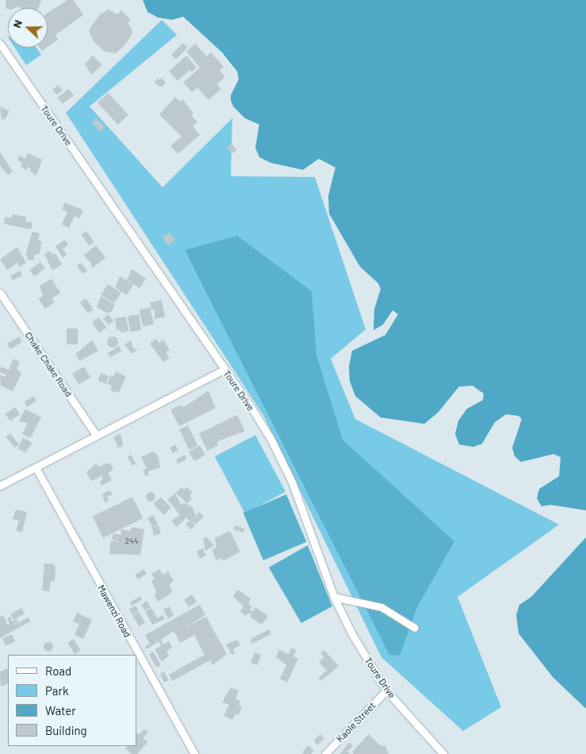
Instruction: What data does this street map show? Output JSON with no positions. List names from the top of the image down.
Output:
{
  "streets": {
    "street": [
      "Toure Drive",
      "Chake Chake Road",
      "Mawenzi Road",
      "Kaole Street"
    ]
  },
  "crossings": [
    ["Toure Drive", "Kaole Street"]
  ],
  "house_numbers": ["244"],
  "legend": [
    "Road",
    "Park",
    "Water",
    "Building"
  ],
  "north": "left"
}
